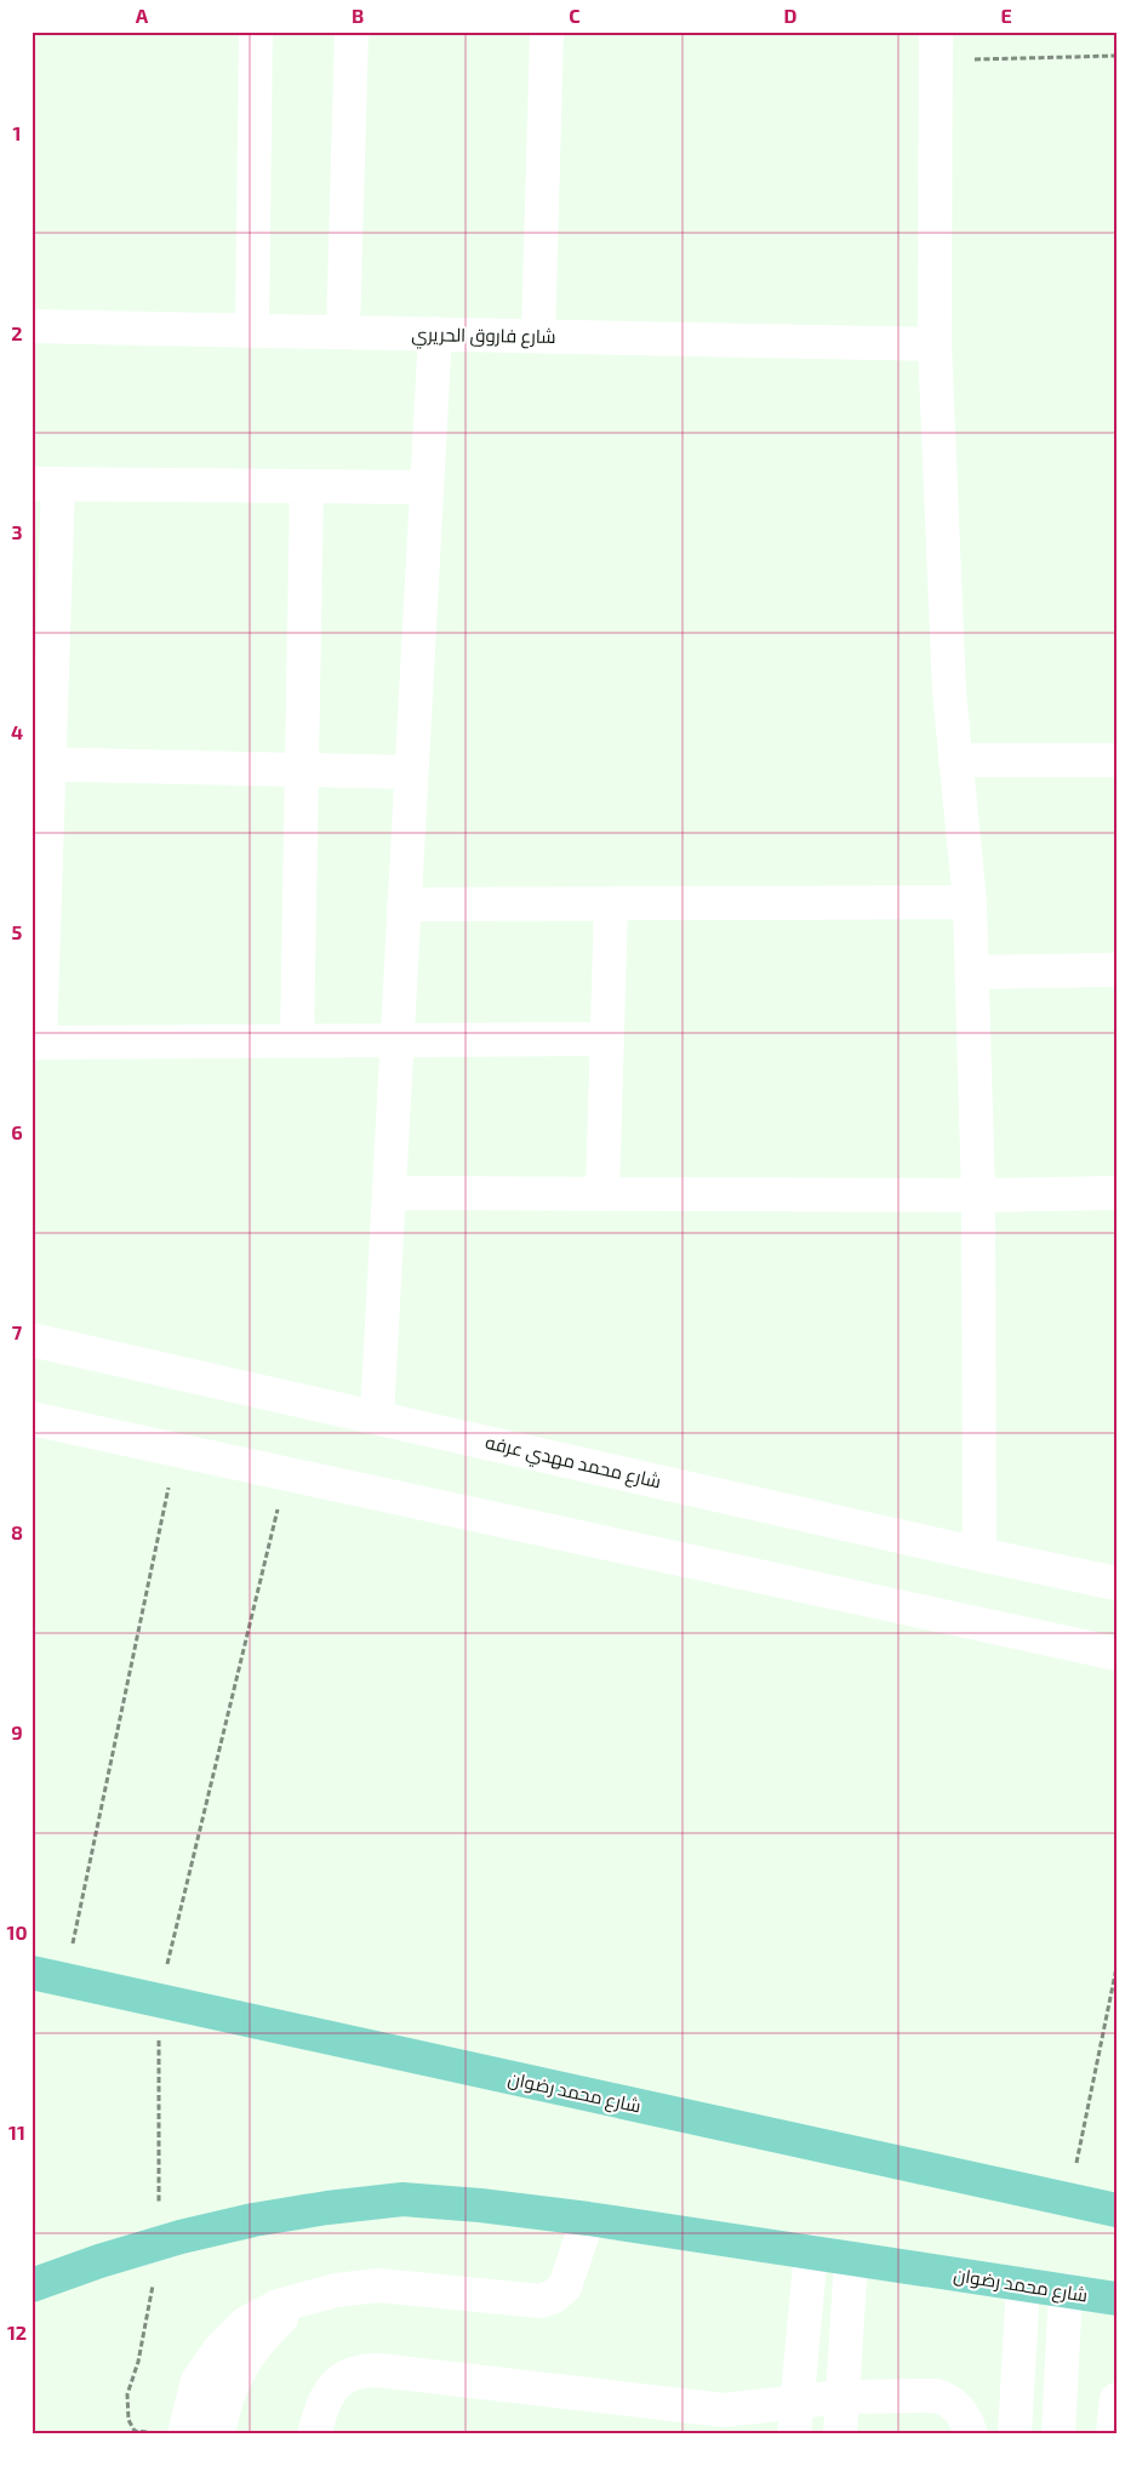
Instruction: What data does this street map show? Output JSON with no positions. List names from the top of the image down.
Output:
{
  "streets": {
    "main road": ["شارع محمد رضوان"],
    "street": ["شارع فاروق الحريري", "شارع محمد مهدي عرفه"]
  },
  "grid": {
    "columns": [
      "A",
      "B",
      "C",
      "D",
      "E"
    ],
    "rows": [
      "1",
      "2",
      "3",
      "4",
      "5",
      "6",
      "7",
      "8",
      "9",
      "10",
      "11",
      "12"
    ]
  }
}
